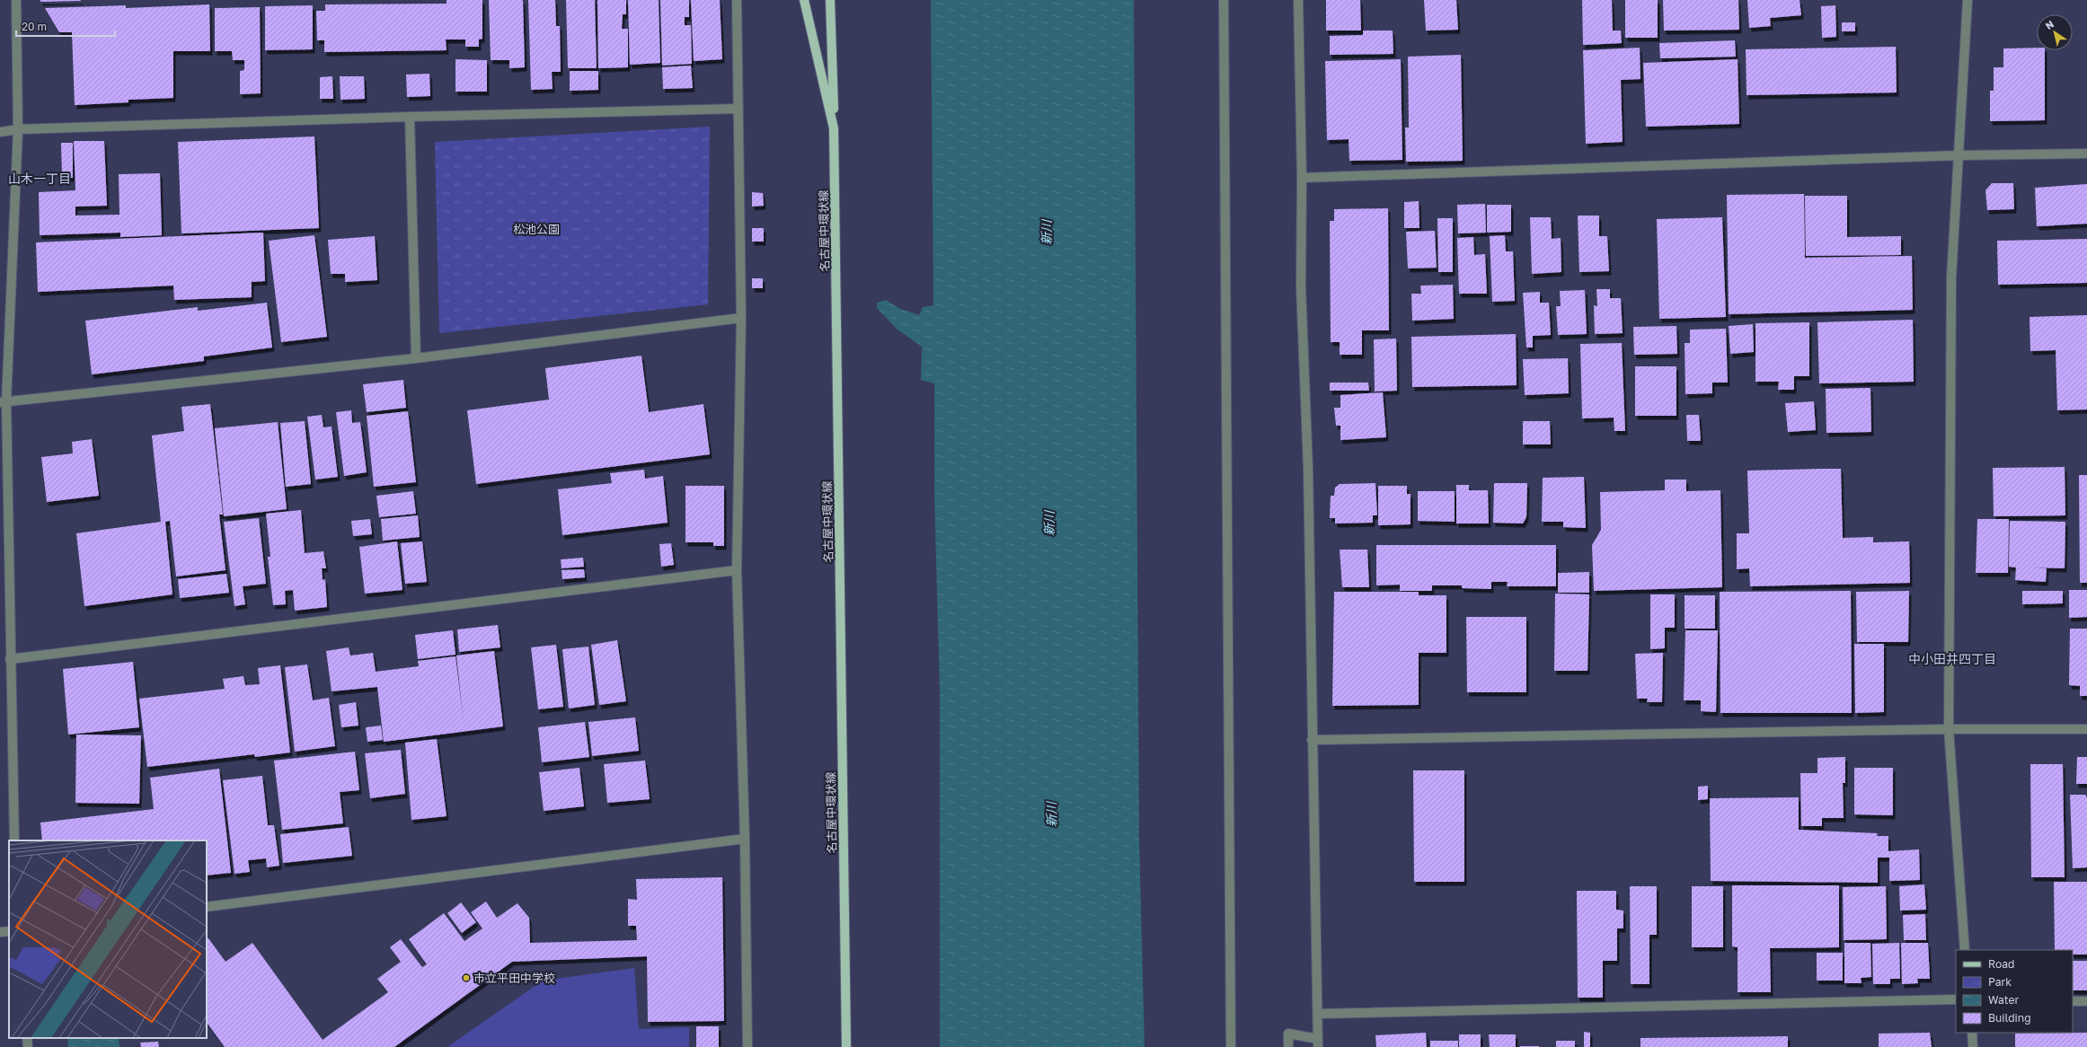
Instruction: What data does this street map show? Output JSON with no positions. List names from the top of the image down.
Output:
{
  "streets": {
    "main road": ["名古屋中環状線"]
  },
  "districts": ["山木一丁目", "中小田井四丁目"],
  "water": ["新川"],
  "parks": ["松池公園"],
  "places": ["市立平田中学校"],
  "legend": [
    "Road",
    "Park",
    "Water",
    "Building"
  ],
  "scale_bar": "20 m",
  "north": "top left"
}
